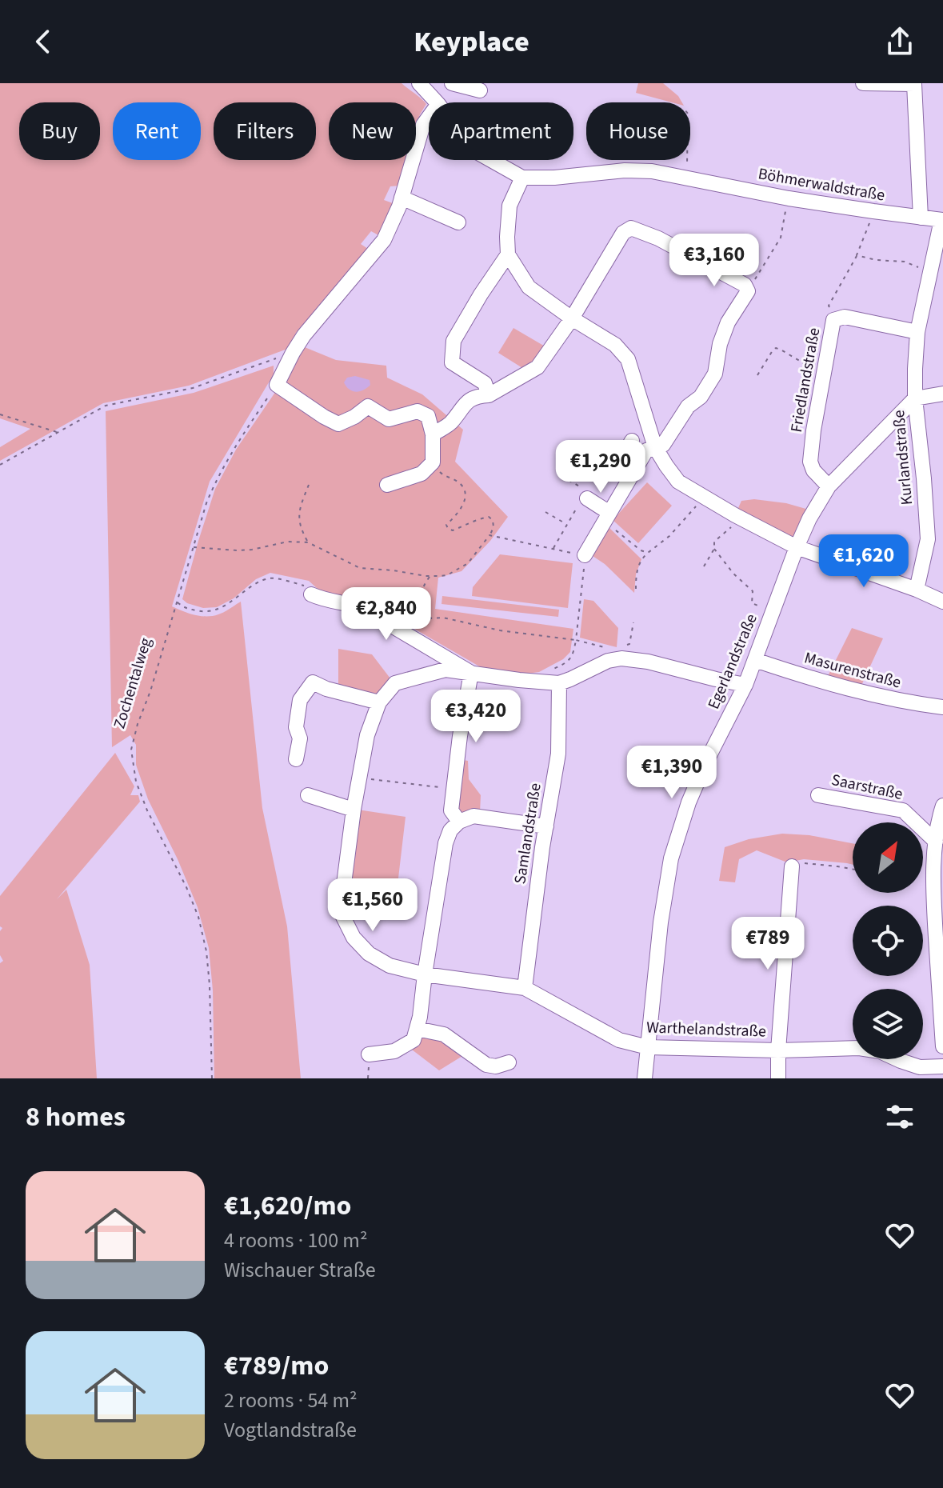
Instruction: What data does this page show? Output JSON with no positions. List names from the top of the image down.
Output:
{
  "streets": {
    "street": [
      "Böhmerwaldstraße",
      "Friedlandstraße",
      "Kurlandstraße",
      "Egerlandstraße",
      "Masurenstraße",
      "Saarstraße",
      "Samlandstraße",
      "Warthelandstraße"
    ],
    "path": ["Zochentalweg"]
  },
  "crossings": [
    ["Friedlandstraße", "Egerlandstraße"],
    ["Kurlandstraße", "Egerlandstraße"],
    ["Egerlandstraße", "Masurenstraße"],
    ["Egerlandstraße", "Warthelandstraße"],
    ["Samlandstraße", "Warthelandstraße"]
  ],
  "north": "top right",
  "page": {
    "header": "Keyplace",
    "chip": [
      "Buy",
      "Rent",
      "Filters",
      "New",
      "Apartment",
      "House"
    ],
    "price": [
      "€3,160",
      "€1,290",
      "€1,620",
      "€2,840",
      "€3,420",
      "€1,390",
      "€1,560",
      "€789"
    ],
    "heading": "8 homes",
    "list": [
      {
        "name": "€1,620/mo",
        "note": "4 rooms · 100 m² · Wischauer Straße"
      },
      {
        "name": "€789/mo",
        "note": "2 rooms · 54 m² · Vogtlandstraße"
      }
    ]
  }
}
